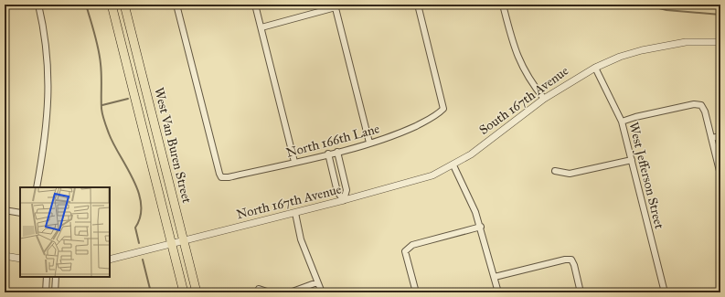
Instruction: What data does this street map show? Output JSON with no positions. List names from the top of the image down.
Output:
{
  "streets": {
    "main road": ["West Van Buren Street"],
    "street": [
      "South 167th Avenue",
      "North 166th Lane",
      "West Jefferson Street",
      "North 167th Avenue"
    ]
  },
  "crossings": [
    ["South 167th Avenue", "West Jefferson Street"],
    ["South 167th Avenue", "North 167th Avenue"],
    ["West Van Buren Street", "North 167th Avenue"]
  ]
}
